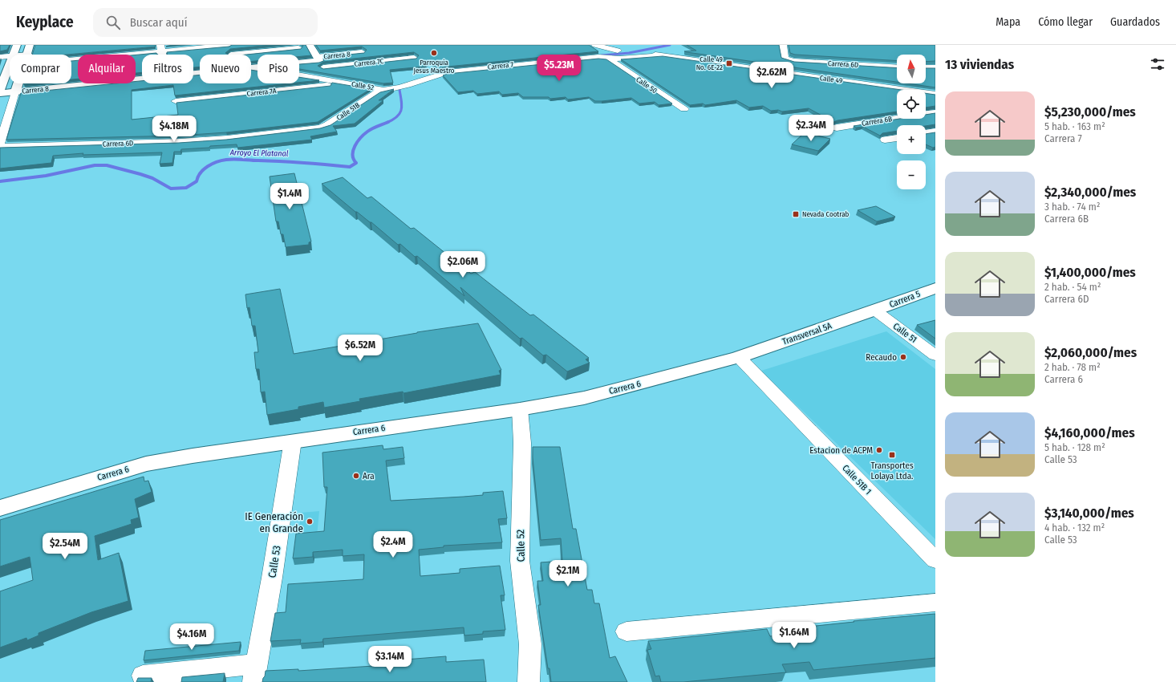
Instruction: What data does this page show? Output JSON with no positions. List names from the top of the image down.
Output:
{
  "streets": {
    "street": [
      "Carrera 8",
      "Carrera 7C",
      "Carrera 6D",
      "Carrera 7",
      "Calle 49",
      "Calle 50",
      "Calle 52",
      "Carrera 7A",
      "Calle 51B",
      "Carrera 6B",
      "Carrera 5",
      "Calle 51",
      "Transversal 5A",
      "Carrera 6",
      "Calle 51B 1",
      "Calle 53"
    ]
  },
  "crossings": [
    ["Carrera 8", "Carrera 7C"],
    ["Carrera 6D", "Calle 51B"],
    ["Carrera 7", "Calle 49"],
    ["Carrera 7", "Calle 52"],
    ["Calle 52", "Carrera 7A"],
    ["Calle 52", "Calle 51B"],
    ["Calle 52", "Carrera 6"],
    ["Carrera 5", "Calle 51"],
    ["Carrera 5", "Transversal 5A"],
    ["Calle 51", "Transversal 5A"],
    ["Transversal 5A", "Carrera 6"],
    ["Transversal 5A", "Calle 51B 1"],
    ["Carrera 6", "Calle 51B 1"],
    ["Carrera 6", "Calle 53"]
  ],
  "water": ["Arroyo El Platanal"],
  "places": {
    "other": [
      "Parroquia Jesus Maestro",
      "Recaudo",
      "Estacion de ACPM",
      "Ara",
      "IE Generación en Grande"
    ],
    "transit": ["Calle 49 No. 6E-22", "Nevada Cootrab", "Transportes Lolaya Ltda."]
  },
  "north": "top",
  "page": {
    "header": "Keyplace",
    "search": "Buscar aquí",
    "nav": ["Mapa", "Cómo llegar", "Guardados"],
    "heading": "13 viviendas",
    "map_buttons": ["+", "−"],
    "price": [
      "$5.23M",
      "$2.62M",
      "$2.34M",
      "$4.18M",
      "$1.4M",
      "$2.06M",
      "$6.52M",
      "$2.4M",
      "$2.54M",
      "$2.1M",
      "$1.64M",
      "$4.16M",
      "$3.14M"
    ],
    "chip": [
      "Comprar",
      "Alquilar",
      "Filtros",
      "Nuevo",
      "Piso"
    ],
    "list": [
      {
        "name": "$5,230,000/mes",
        "note": "5 hab. · 163 m² · Carrera 7"
      },
      {
        "name": "$2,340,000/mes",
        "note": "3 hab. · 74 m² · Carrera 6B"
      },
      {
        "name": "$1,400,000/mes",
        "note": "2 hab. · 54 m² · Carrera 6D"
      },
      {
        "name": "$2,060,000/mes",
        "note": "2 hab. · 78 m² · Carrera 6"
      },
      {
        "name": "$4,160,000/mes",
        "note": "5 hab. · 128 m² · Calle 53"
      },
      {
        "name": "$3,140,000/mes",
        "note": "4 hab. · 132 m² · Calle 53"
      }
    ]
  }
}
